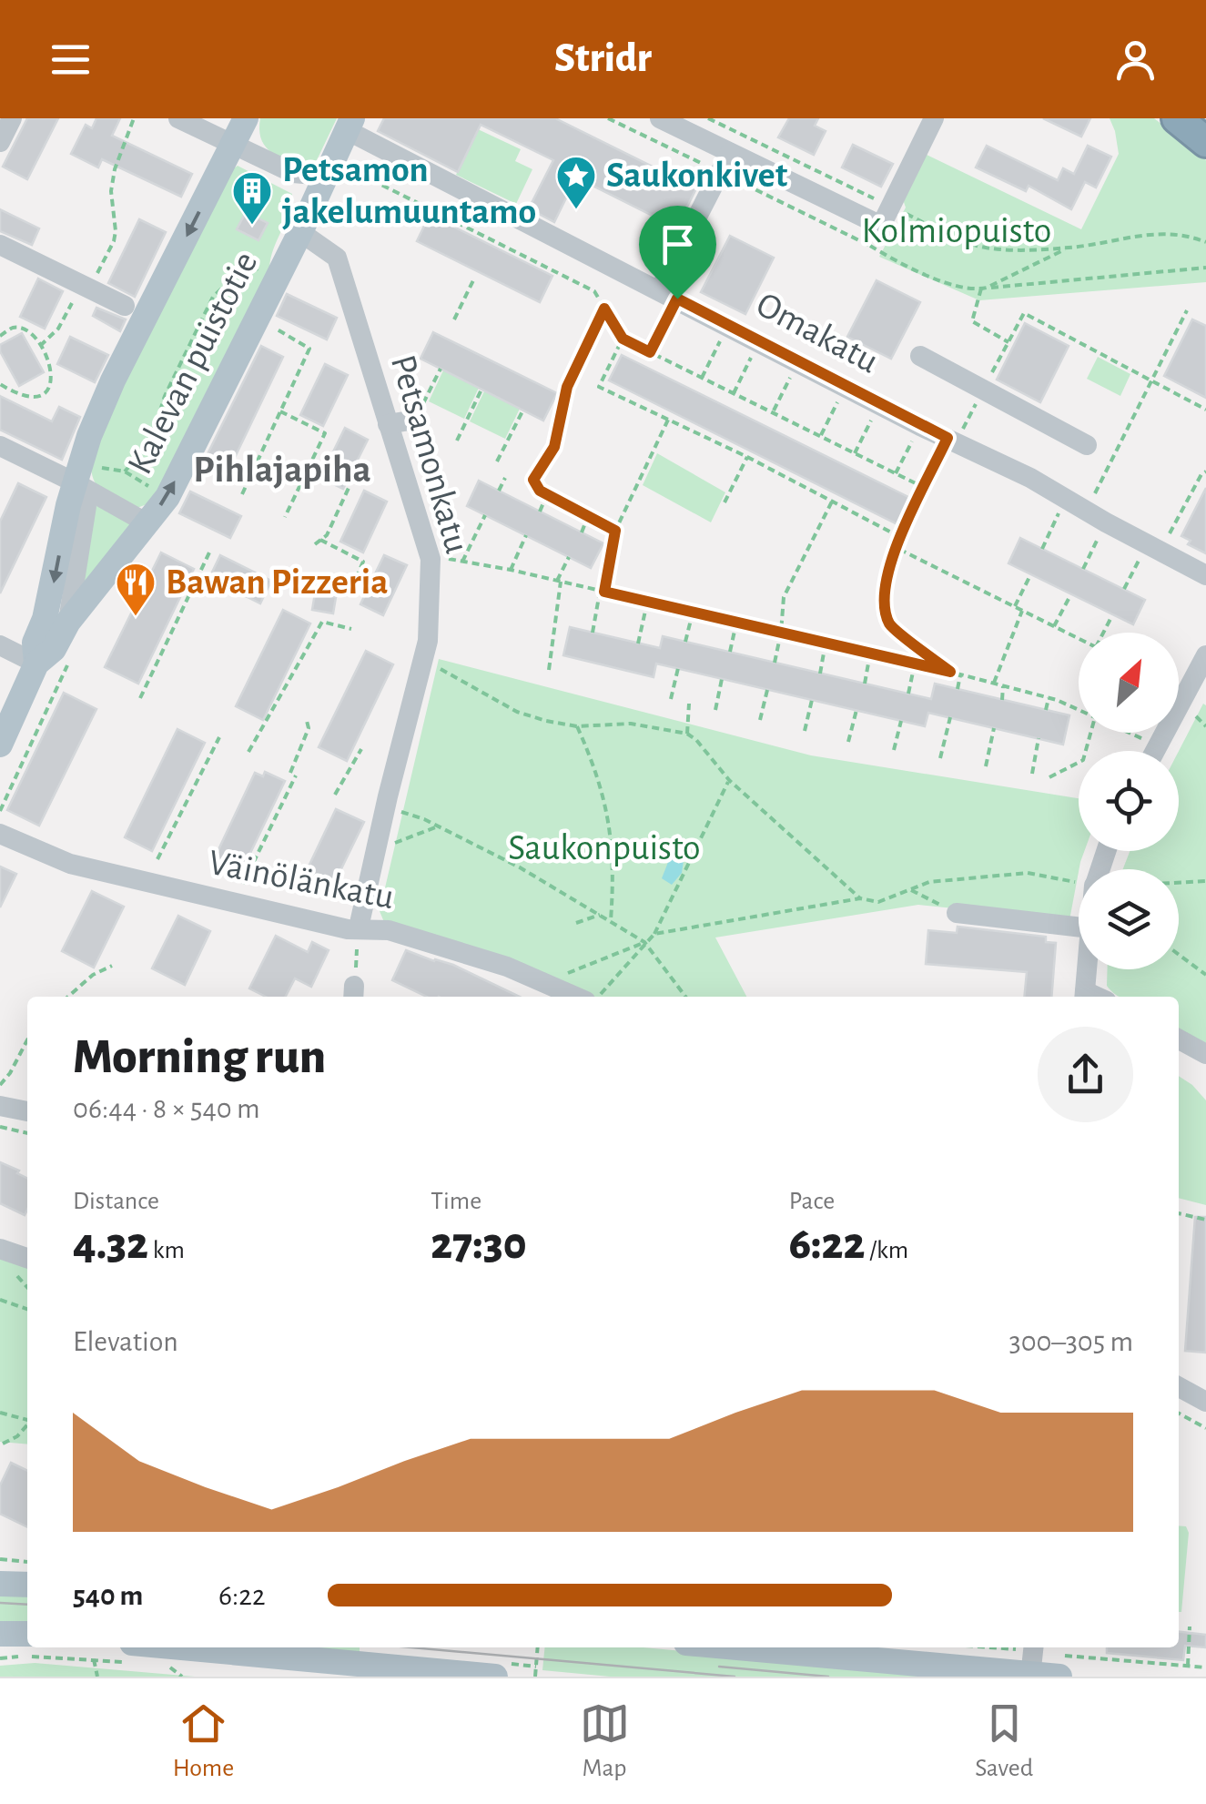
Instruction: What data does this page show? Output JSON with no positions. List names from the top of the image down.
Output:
{
  "streets": {
    "main road": ["Kalevan puistotie"],
    "street": ["Omakatu", "Petsamonkatu", "Väinölänkatu"]
  },
  "crossings": [
    ["Omakatu", "Kalevan puistotie"],
    ["Kalevan puistotie", "Petsamonkatu"],
    ["Petsamonkatu", "Väinölänkatu"]
  ],
  "districts": ["Pihlajapiha"],
  "parks": ["Kolmiopuisto", "Saukonpuisto"],
  "places": {
    "place": ["Saukonkivet"],
    "building": ["Petsamon jakelumuuntamo"],
    "restaurant": ["Bawan Pizzeria"]
  },
  "north": "top right",
  "page": {
    "header": "Stridr",
    "heading": ["Morning run", "06:44 · 8 × 540 m"],
    "stats": [
      ["Distance", "4.32 km"],
      ["Time", "27:30"],
      ["Pace", "6:22 /km"]
    ],
    "chart": ["Elevation", "300–305 m"],
    "list": [
      {
        "name": "540 m",
        "note": "6:22"
      }
    ],
    "tabs": ["Home", "Map", "Saved"]
  }
}
